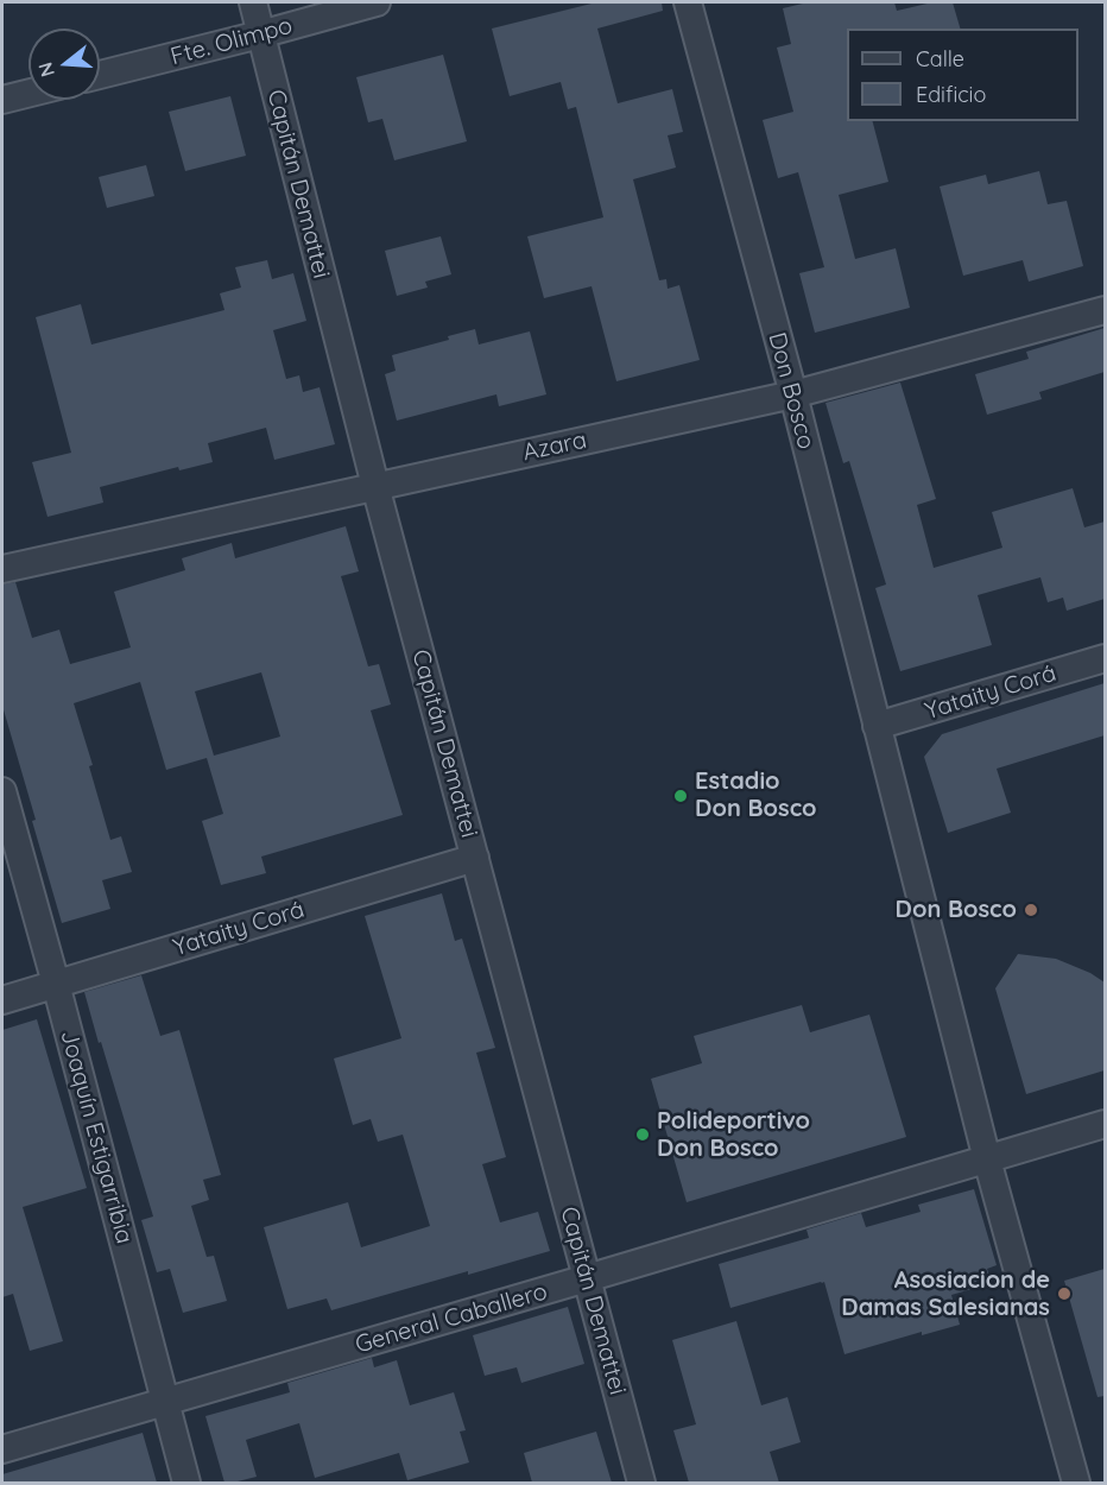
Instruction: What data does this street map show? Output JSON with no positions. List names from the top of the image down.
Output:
{
  "streets": {
    "street": [
      "Fte. Olimpo",
      "Capitán Demattei",
      "Don Bosco",
      "Azara",
      "Yataity Corá",
      "Joaquín Estigarribia",
      "General Caballero"
    ]
  },
  "crossings": [
    ["Fte. Olimpo", "Capitán Demattei"],
    ["Capitán Demattei", "Azara"],
    ["Capitán Demattei", "Yataity Corá"],
    ["Capitán Demattei", "General Caballero"],
    ["Don Bosco", "Azara"],
    ["Don Bosco", "Yataity Corá"],
    ["Don Bosco", "General Caballero"],
    ["Yataity Corá", "Joaquín Estigarribia"],
    ["Joaquín Estigarribia", "General Caballero"]
  ],
  "places": [
    "Estadio Don Bosco",
    "Don Bosco",
    "Polideportivo Don Bosco",
    "Asosiacion de Damas Salesianas"
  ],
  "legend": ["Calle", "Edificio"],
  "north": "left"
}
